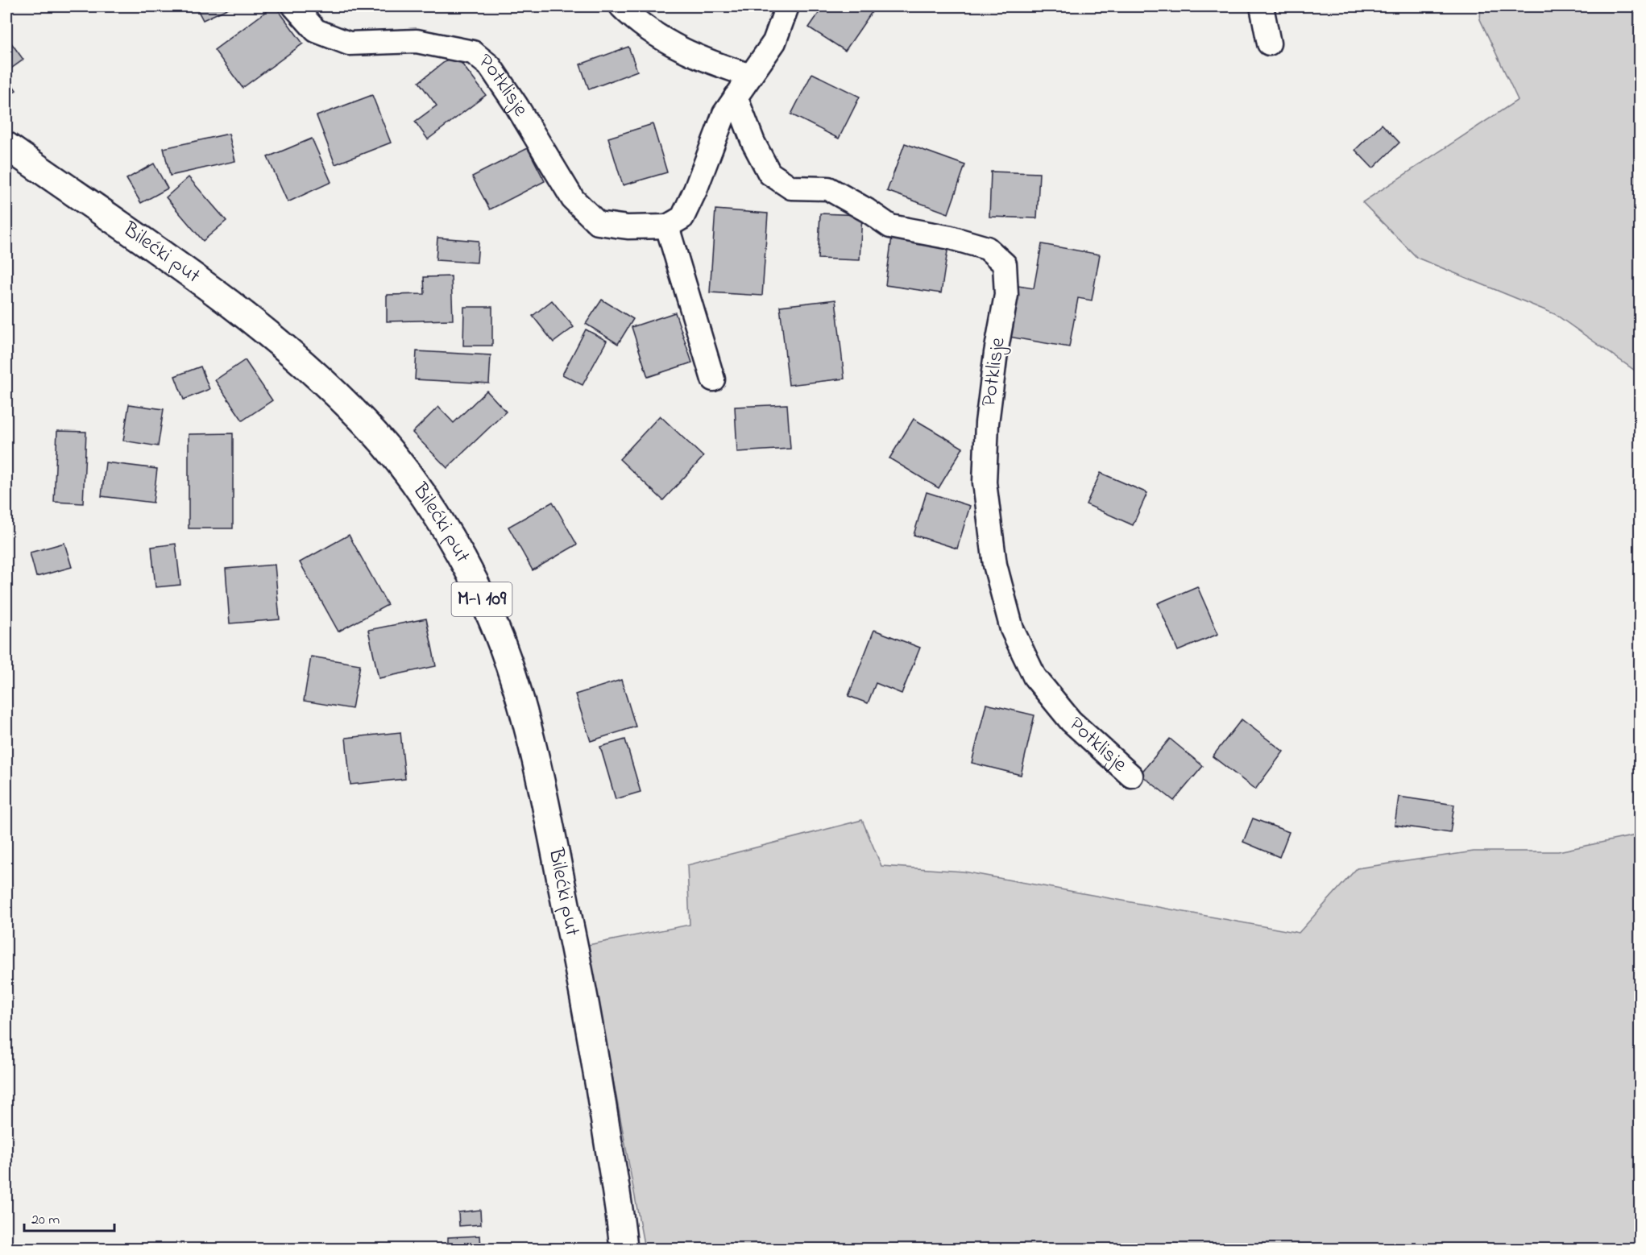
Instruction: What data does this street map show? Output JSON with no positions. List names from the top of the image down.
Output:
{
  "streets": {
    "main road": ["Bilećki put", "M-I 109"],
    "street": ["Potklisje"]
  },
  "scale_bar": "20 m"
}
